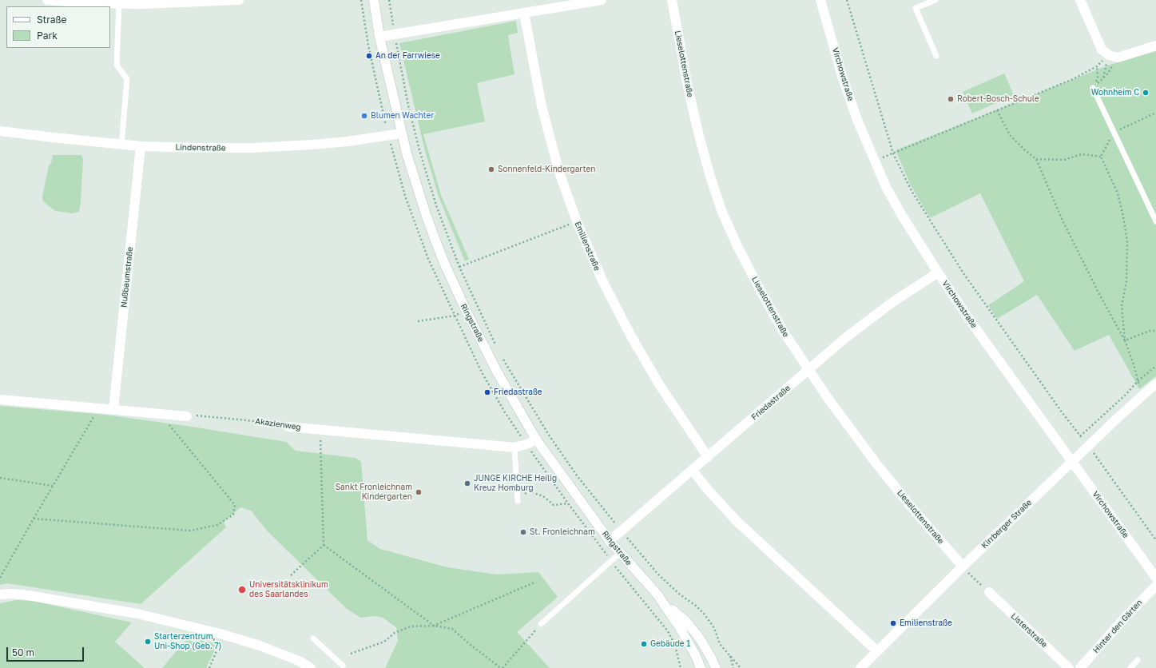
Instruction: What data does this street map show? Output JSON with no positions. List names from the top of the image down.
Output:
{
  "streets": {
    "street": [
      "Lieselottenstraße",
      "Virchowstraße",
      "Lindenstraße",
      "Emilienstraße",
      "Nußbaumstraße",
      "Ringstraße",
      "Friedastraße",
      "Akazienweg",
      "Kirrberger Straße",
      "Hinter den Gärten",
      "Listerstraße"
    ]
  },
  "crossings": [
    ["Lieselottenstraße", "Friedastraße"],
    ["Lieselottenstraße", "Kirrberger Straße"],
    ["Virchowstraße", "Friedastraße"],
    ["Virchowstraße", "Kirrberger Straße"],
    ["Lindenstraße", "Nußbaumstraße"],
    ["Lindenstraße", "Ringstraße"],
    ["Emilienstraße", "Friedastraße"],
    ["Ringstraße", "Friedastraße"],
    ["Ringstraße", "Akazienweg"]
  ],
  "places": [
    "An der Farrwiese",
    "Wohnheim C",
    "Robert-Bosch-Schule",
    "Blumen Wachter",
    "Sonnenfeld-Kindergarten",
    "Friedastraße",
    "JUNGE KIRCHE Heilig Kreuz Homburg",
    "Sankt Fronleichnam Kindergarten",
    "St. Fronleichnam",
    "Universitätsklinikum des Saarlandes",
    "Emilienstraße",
    "Starterzentrum, Uni-Shop (Geb. 7)",
    "Gebäude 1"
  ],
  "legend": ["Straße", "Park"],
  "scale_bar": "50 m"
}
